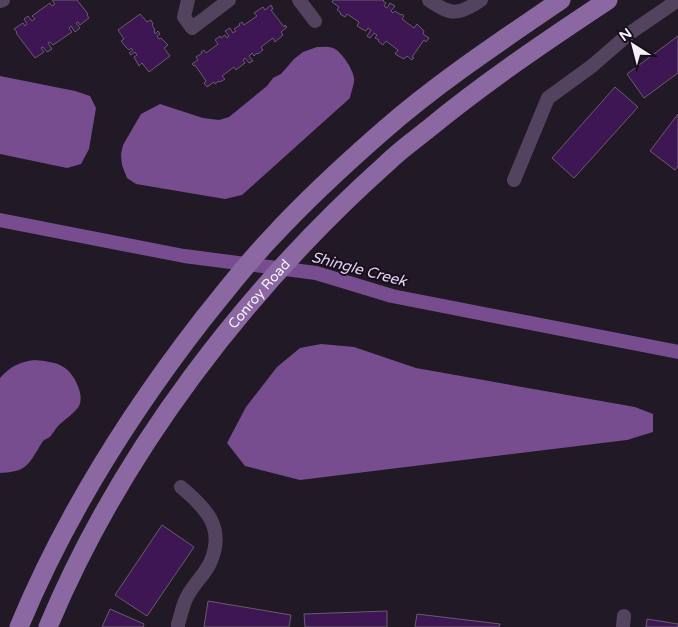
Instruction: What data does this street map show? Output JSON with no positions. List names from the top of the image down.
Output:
{
  "streets": {
    "main road": ["Conroy Road"]
  },
  "water": ["Shingle Creek"],
  "north": "top left"
}
